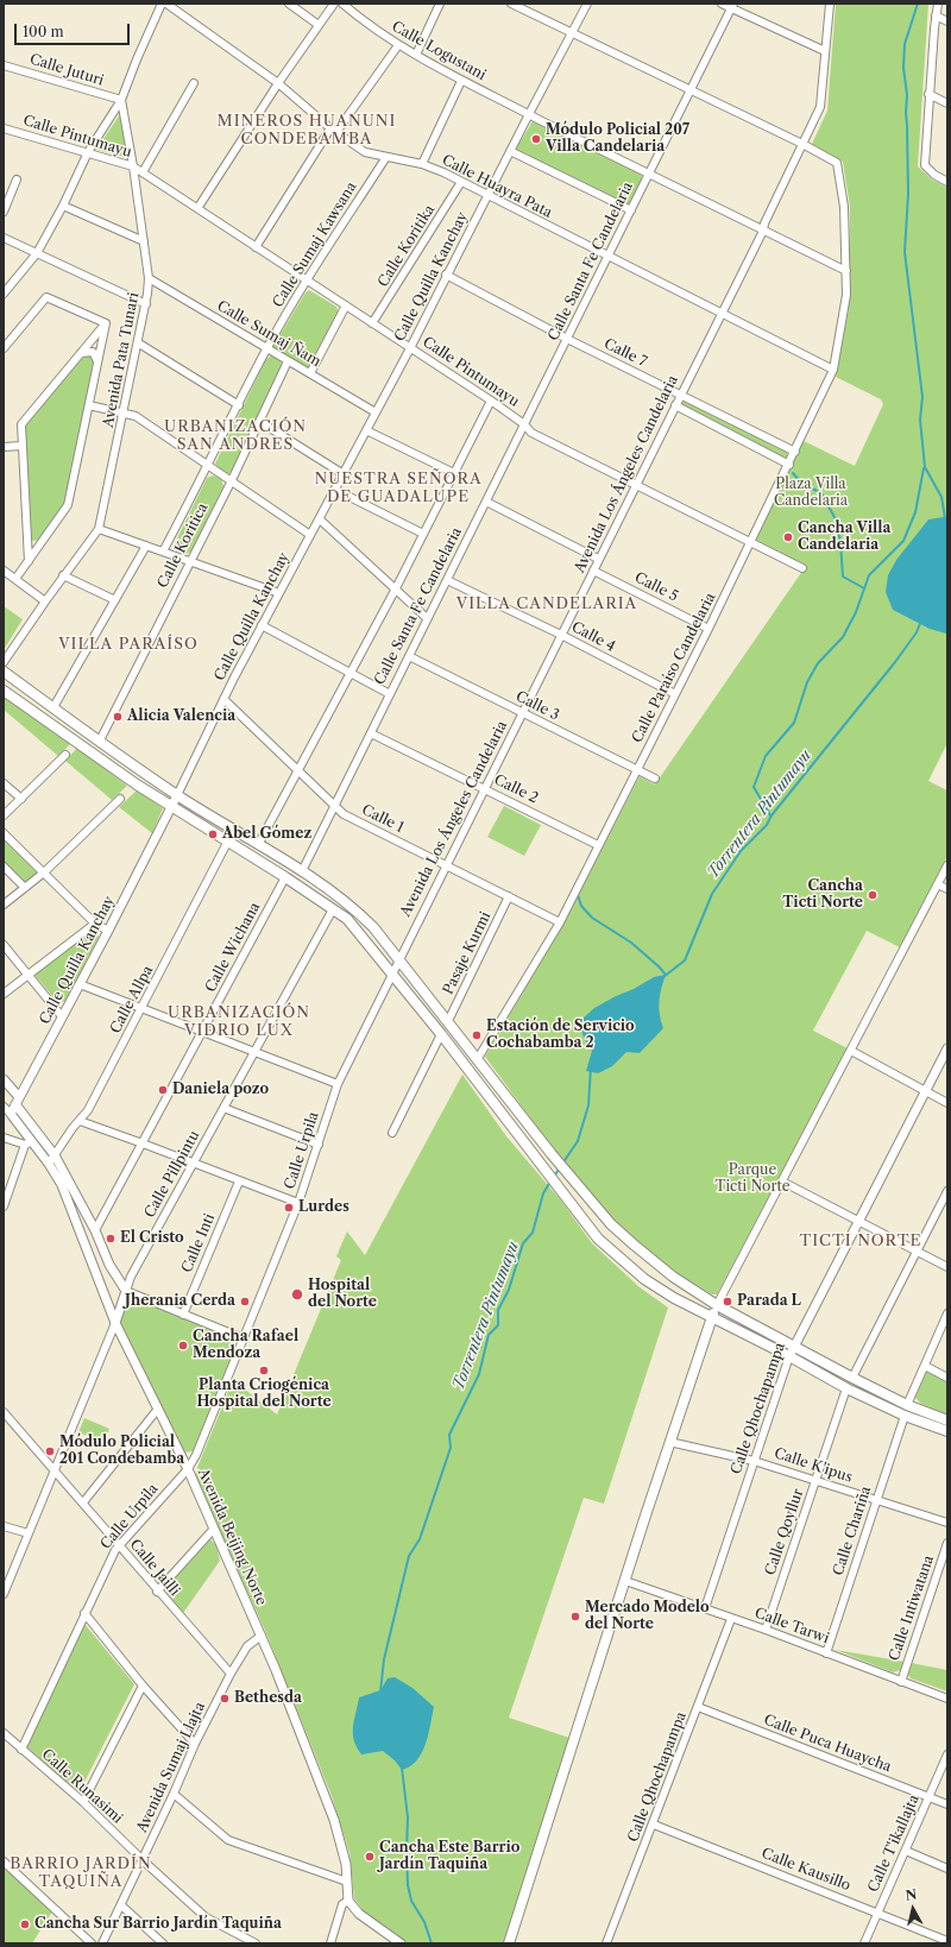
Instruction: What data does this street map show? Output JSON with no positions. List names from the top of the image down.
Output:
{
  "streets": {
    "street": [
      "Calle Logustani",
      "Calle Juturi",
      "Calle Pintumayu",
      "Calle Huayra Pata",
      "Calle Sumaj Kawsana",
      "Calle Koritika",
      "Calle Santa Fe Candelaria",
      "Calle Quilla Kanchay",
      "Calle Sumaj Ñam",
      "Calle 7",
      "Avenida Pata Tunari",
      "Avenida Los Ángeles Candelaria",
      "Calle Koritica",
      "Calle 5",
      "Calle 4",
      "Calle Paraíso Candelaria",
      "Calle 3",
      "Calle 2",
      "Calle 1",
      "Calle Wichana",
      "Pasaje Kurmi",
      "Calle Allpa",
      "Calle Urpila",
      "Calle Pillpintu",
      "Calle Inti",
      "Calle Qhochapampa",
      "Calle K'ipus",
      "Calle Chariña",
      "Calle Qoyllur",
      "Avenida Beijing Norte",
      "Calle Jailli",
      "Calle Intiwatana",
      "Calle Tarwi",
      "Calle Puca Huaycha",
      "Avenida Sumaj Llajta",
      "Calle Runasimi",
      "Calle T'ikallajta",
      "Calle Kausillo"
    ]
  },
  "crossings": [
    ["Calle Logustani", "Calle Santa Fe Candelaria"],
    ["Calle Logustani", "Calle Quilla Kanchay"],
    ["Calle Logustani", "Avenida Los Ángeles Candelaria"],
    ["Calle Logustani", "Calle Paraíso Candelaria"],
    ["Calle Juturi", "Avenida Pata Tunari"],
    ["Calle Pintumayu", "Calle Sumaj Kawsana"],
    ["Calle Pintumayu", "Calle Koritika"],
    ["Calle Pintumayu", "Calle Santa Fe Candelaria"],
    ["Calle Pintumayu", "Calle Quilla Kanchay"],
    ["Calle Pintumayu", "Avenida Pata Tunari"],
    ["Calle Pintumayu", "Avenida Los Ángeles Candelaria"],
    ["Calle Pintumayu", "Calle Paraíso Candelaria"],
    ["Calle Huayra Pata", "Calle Sumaj Kawsana"],
    ["Calle Huayra Pata", "Calle Koritika"],
    ["Calle Huayra Pata", "Calle Santa Fe Candelaria"],
    ["Calle Huayra Pata", "Calle Quilla Kanchay"],
    ["Calle Huayra Pata", "Avenida Los Ángeles Candelaria"],
    ["Calle Huayra Pata", "Calle Paraíso Candelaria"],
    ["Calle Sumaj Kawsana", "Calle Sumaj Ñam"],
    ["Calle Santa Fe Candelaria", "Calle 7"],
    ["Calle Santa Fe Candelaria", "Calle 4"],
    ["Calle Santa Fe Candelaria", "Calle 3"],
    ["Calle Santa Fe Candelaria", "Calle 2"],
    ["Calle Santa Fe Candelaria", "Calle 1"],
    ["Calle Quilla Kanchay", "Calle Sumaj Ñam"],
    ["Calle Quilla Kanchay", "Calle 7"],
    ["Calle Quilla Kanchay", "Calle 1"],
    ["Calle Sumaj Ñam", "Avenida Pata Tunari"],
    ["Calle Sumaj Ñam", "Calle Koritica"],
    ["Calle 7", "Avenida Los Ángeles Candelaria"],
    ["Calle 7", "Calle Paraíso Candelaria"],
    ["Avenida Los Ángeles Candelaria", "Calle 5"],
    ["Avenida Los Ángeles Candelaria", "Calle 4"],
    ["Avenida Los Ángeles Candelaria", "Calle Paraíso Candelaria"],
    ["Avenida Los Ángeles Candelaria", "Calle 3"],
    ["Avenida Los Ángeles Candelaria", "Calle 2"],
    ["Avenida Los Ángeles Candelaria", "Calle 1"],
    ["Avenida Los Ángeles Candelaria", "Calle Urpila"],
    ["Calle 5", "Calle Paraíso Candelaria"],
    ["Calle 4", "Calle Paraíso Candelaria"],
    ["Calle Paraíso Candelaria", "Calle 3"],
    ["Calle Paraíso Candelaria", "Calle 2"],
    ["Calle Paraíso Candelaria", "Calle 1"],
    ["Calle 1", "Pasaje Kurmi"],
    ["Calle Allpa", "Avenida Beijing Norte"],
    ["Calle Urpila", "Avenida Beijing Norte"],
    ["Calle Urpila", "Calle Jailli"],
    ["Calle Urpila", "Calle Runasimi"],
    ["Calle Pillpintu", "Avenida Beijing Norte"],
    ["Calle Pillpintu", "Calle Jailli"],
    ["Calle Qhochapampa", "Calle K'ipus"],
    ["Calle Qhochapampa", "Calle Tarwi"],
    ["Calle Qhochapampa", "Calle Puca Huaycha"],
    ["Calle Qhochapampa", "Calle Kausillo"],
    ["Calle K'ipus", "Calle Chariña"],
    ["Calle K'ipus", "Calle Qoyllur"],
    ["Calle Chariña", "Calle Tarwi"],
    ["Calle Qoyllur", "Calle Tarwi"],
    ["Avenida Beijing Norte", "Avenida Sumaj Llajta"],
    ["Calle Jailli", "Avenida Sumaj Llajta"],
    ["Calle Intiwatana", "Calle Tarwi"],
    ["Calle Puca Huaycha", "Calle T'ikallajta"],
    ["Avenida Sumaj Llajta", "Calle Runasimi"],
    ["Calle T'ikallajta", "Calle Kausillo"]
  ],
  "districts": [
    "MINEROS HUANUNI CONDEBAMBA",
    "URBANIZACIÓN SAN ANDRES",
    "NUESTRA SEÑORA DE GUADALUPE",
    "VILLA CANDELARIA",
    "VILLA PARAÍSO",
    "URBANIZACIÓN VIDRIO LUX",
    "TICTI NORTE",
    "BARRIO JARDÍN TAQUIÑA"
  ],
  "water": ["Torrentera Pintumayu"],
  "parks": ["Plaza Villa Candelaria", "Parque Ticti Norte"],
  "places": [
    "Módulo Policial 207 Villa Candelaria",
    "Cancha Villa Candelaria",
    "Alicia Valencia",
    "Abel Gómez",
    "Cancha Ticti Norte",
    "Estación de Servicio Cochabamba 2",
    "Daniela pozo",
    "Lurdes",
    "El Cristo",
    "Hospital del Norte",
    "Jherania Cerda",
    "Parada L",
    "Cancha Rafael Mendoza",
    "Planta Criogénica Hospital del Norte",
    "Módulo Policial 201 Condebamba",
    "Mercado Modelo del Norte",
    "Bethesda",
    "Cancha Este Barrio Jardín Taquiña",
    "Cancha Sur Barrio Jardín Taquiña"
  ],
  "scale_bar": "100 m",
  "north": "top"
}
